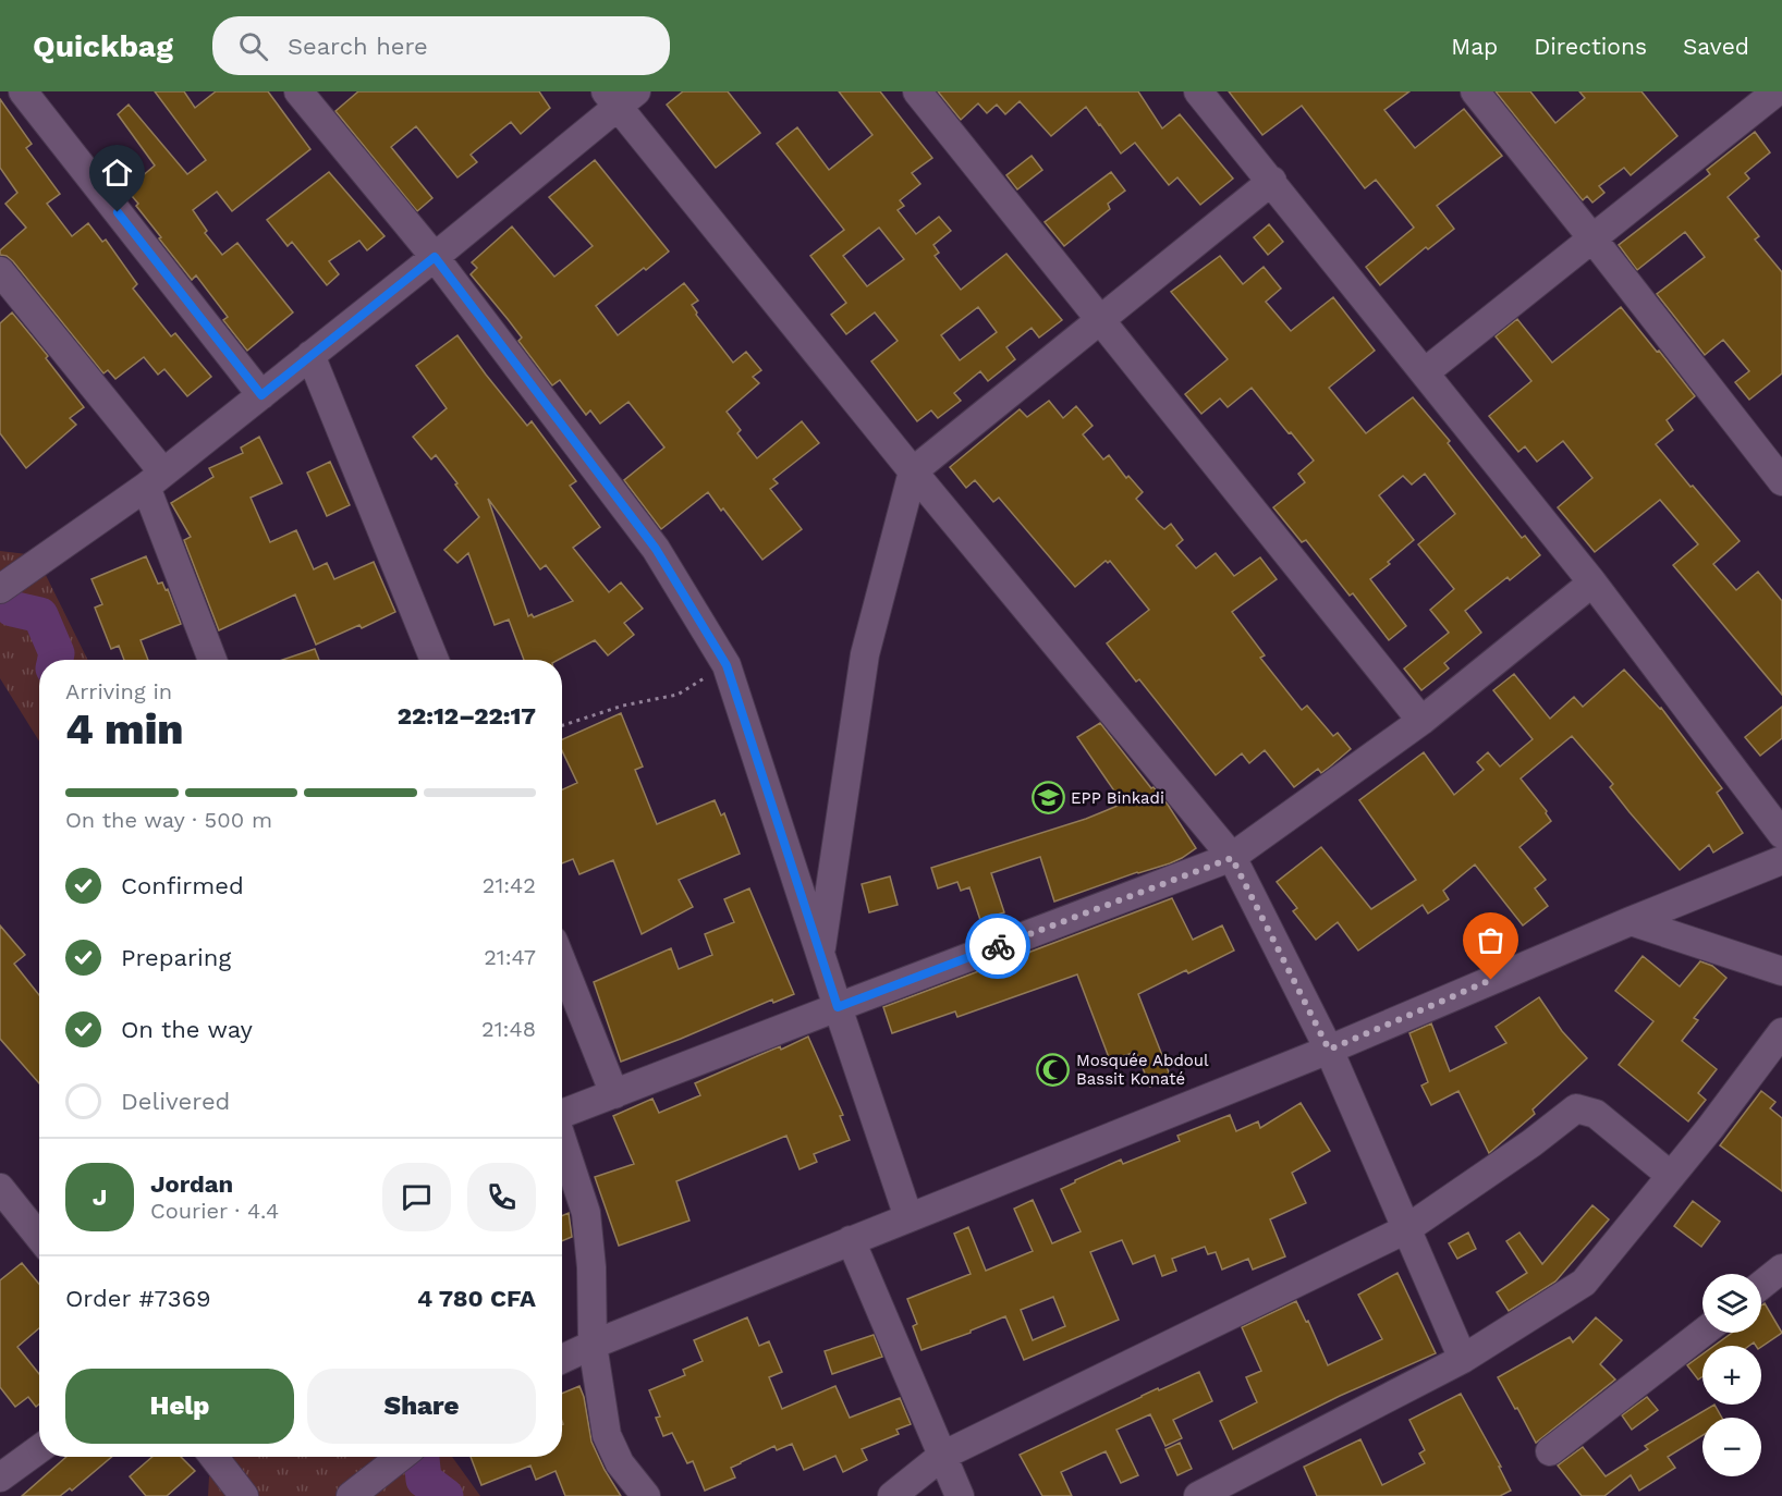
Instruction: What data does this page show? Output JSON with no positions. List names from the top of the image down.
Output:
{
  "places": {
    "school or university": ["EPP Binkadi"],
    "mosque": ["Mosquée Abdoul Bassit Konaté"]
  },
  "page": {
    "header": "Quickbag",
    "search": "Search here",
    "nav": ["Map", "Directions", "Saved"],
    "heading": ["4 min", "Arriving in", "22:12–22:17"],
    "panel": [
      "Jordan",
      "Courier · 4.4",
      "Order #7369",
      "4 780 CFA"
    ],
    "bar": "On the way · 500 m",
    "list": [
      ["Confirmed", "21:42"],
      ["Preparing", "21:47"],
      ["On the way", "21:48"],
      "Delivered"
    ],
    "round": "J",
    "map_buttons": ["+", "−"],
    "buttons": ["Help", "Share"]
  }
}
